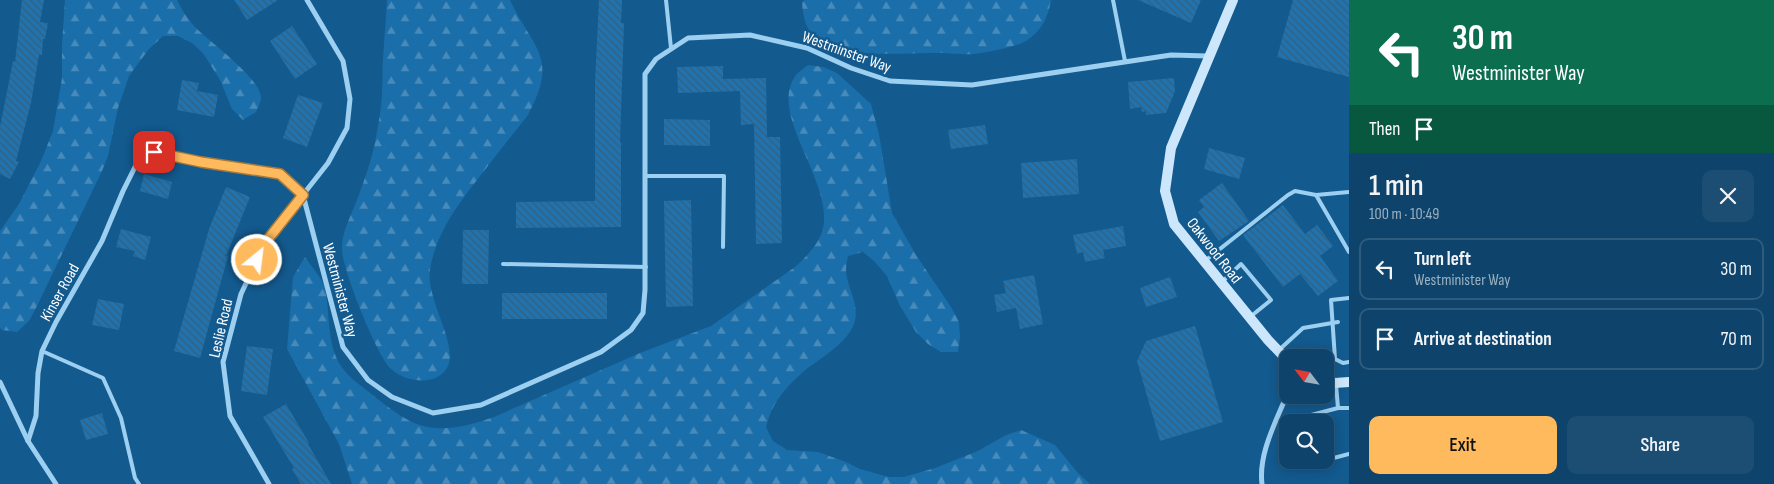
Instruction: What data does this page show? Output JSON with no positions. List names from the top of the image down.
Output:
{
  "streets": {
    "street": [
      "Westminster Way",
      "Oakwood Road",
      "Westminister Way",
      "Kinser Road",
      "Leslie Road"
    ]
  },
  "crossings": [
    ["Westminster Way", "Oakwood Road"],
    ["Westminster Way", "Westminister Way"],
    ["Westminister Way", "Kinser Road"],
    ["Westminister Way", "Leslie Road"],
    ["Kinser Road", "Leslie Road"]
  ],
  "north": "top left",
  "page": {
    "turn": ["30 m", "Westminister Way"],
    "then": "Then",
    "heading": ["1 min", "100 m · 10:49"],
    "list": [
      {
        "name": "Turn left",
        "note": "Westminister Way",
        "value": "30 m"
      },
      {
        "name": "Arrive at destination",
        "value": "70 m"
      }
    ],
    "buttons": ["Exit", "Share"]
  }
}
